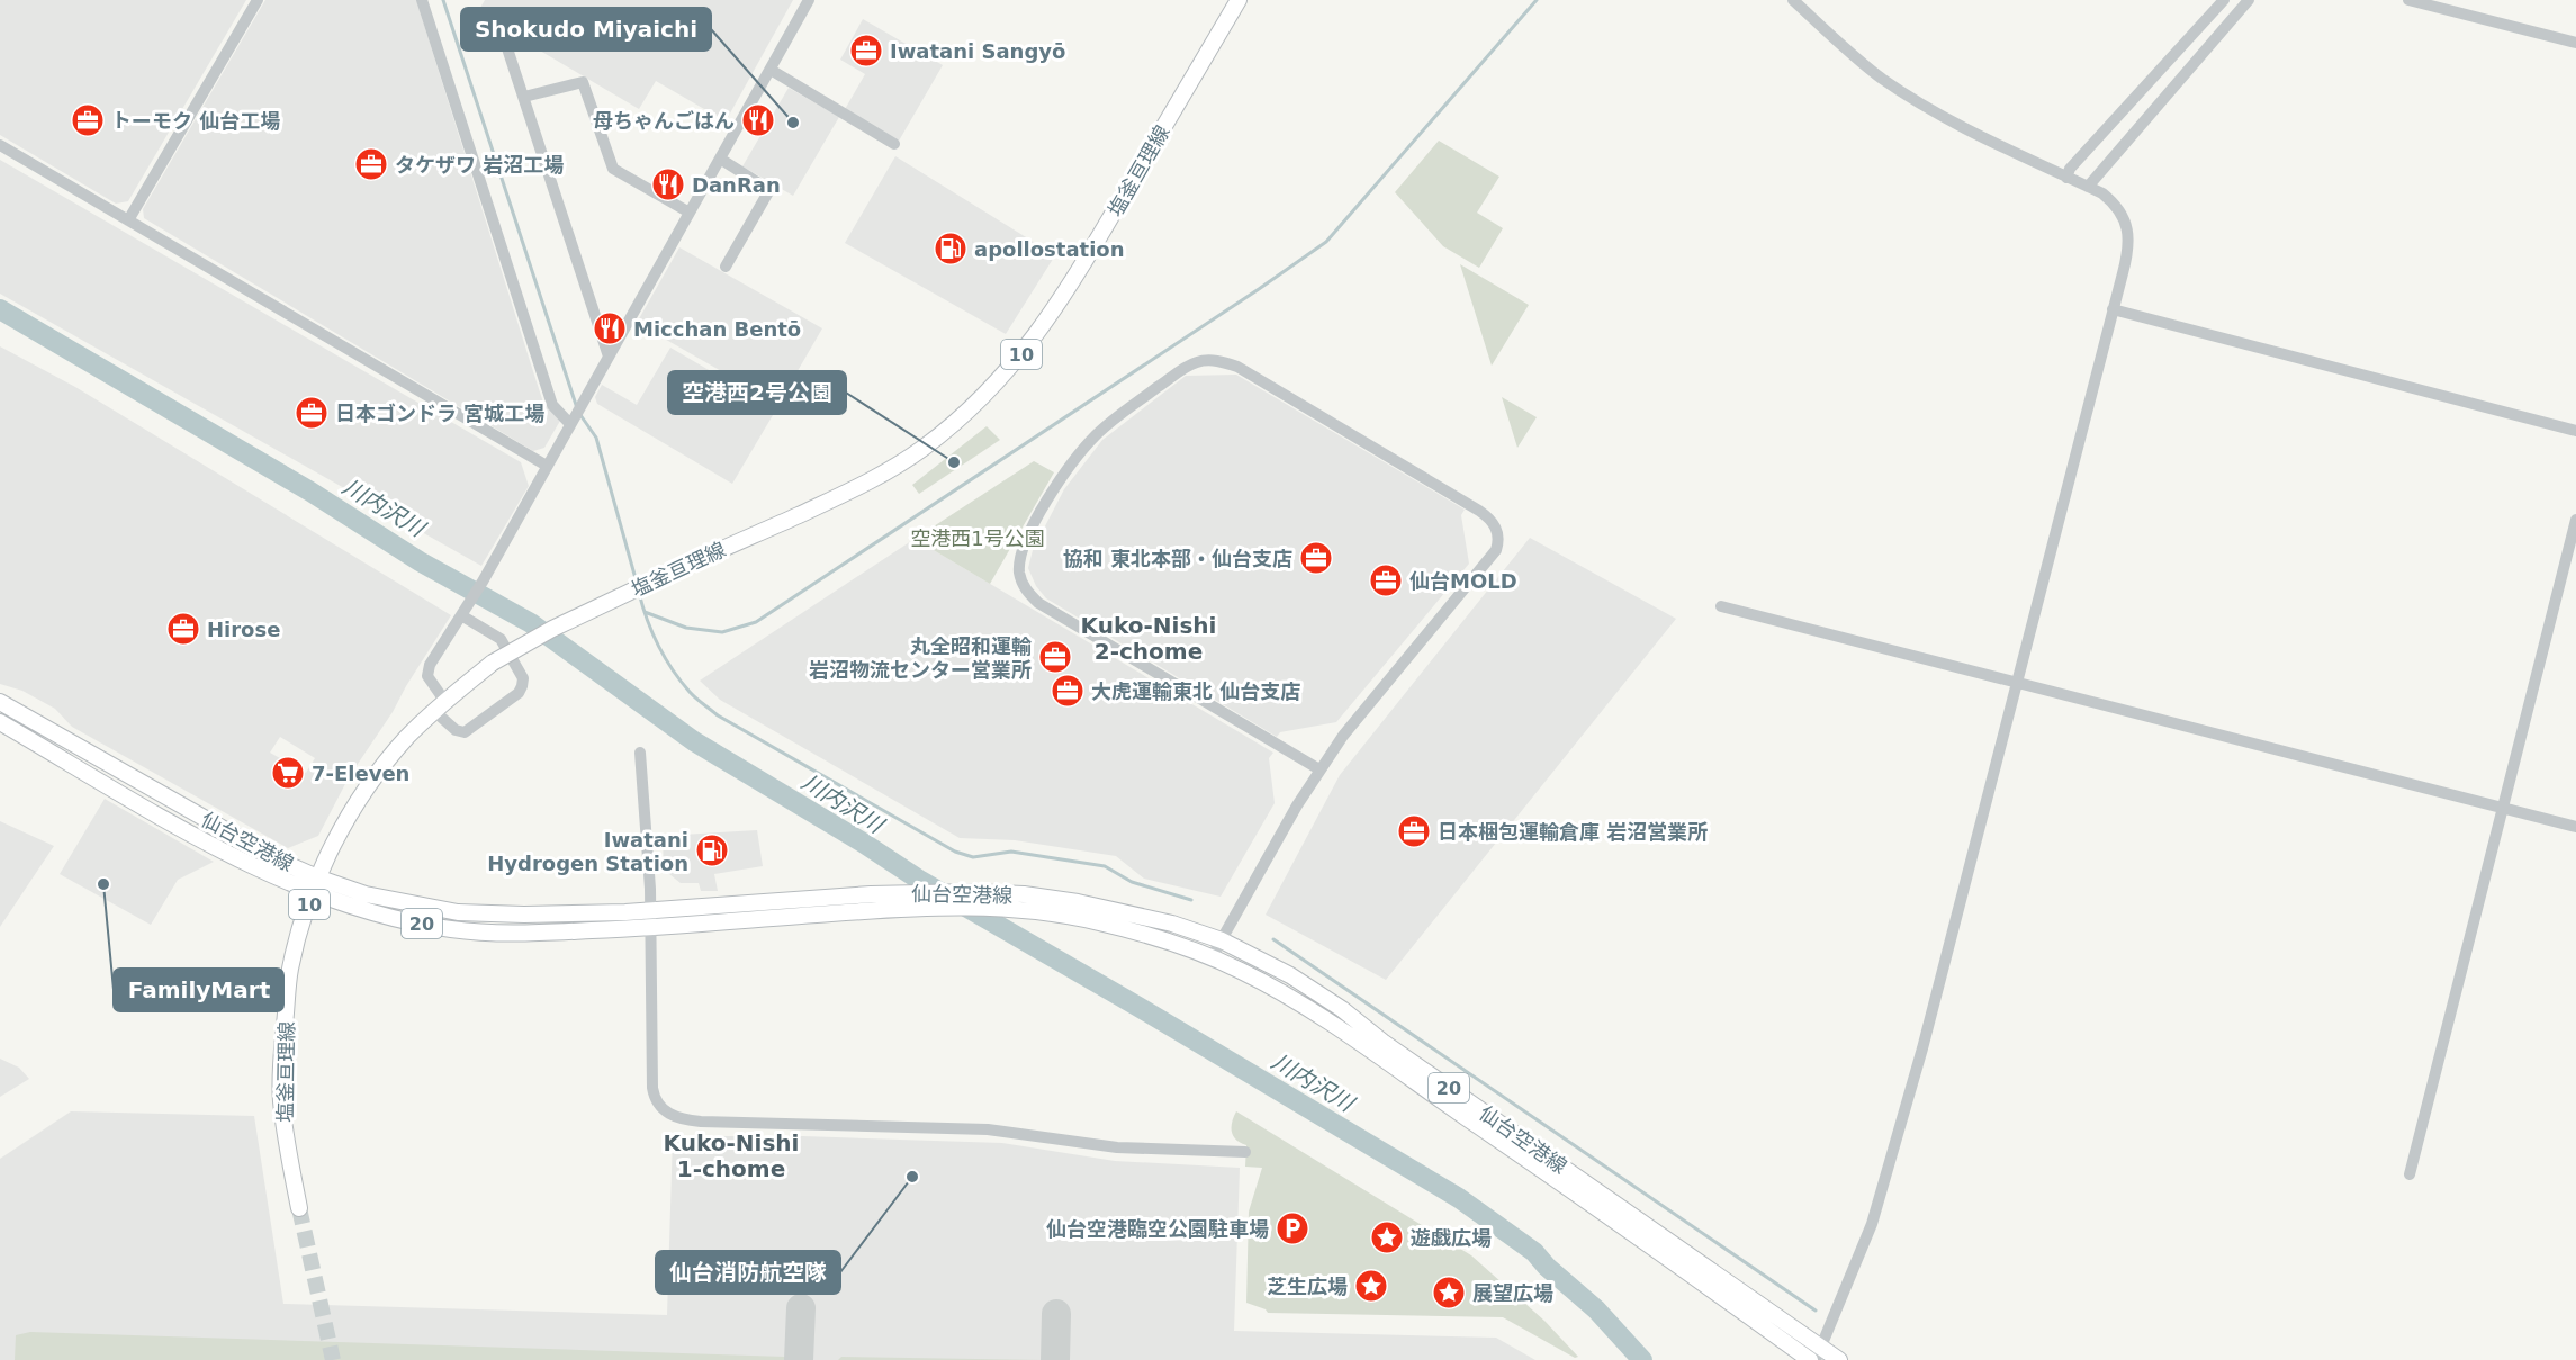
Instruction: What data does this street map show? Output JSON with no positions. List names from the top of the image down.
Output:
{
  "streets": {
    "main road": [
      "塩釜亘理線",
      "10",
      "仙台空港線",
      "20"
    ]
  },
  "crossings": [
    ["塩釜亘理線", "仙台空港線"]
  ],
  "districts": ["Kuko-Nishi 2-chome", "Kuko-Nishi 1-chome"],
  "water": ["川内沢川"],
  "parks": ["空港西1号公園"],
  "places": {
    "office": [
      "Iwatani Sangyō",
      "トーモク 仙台工場",
      "タケザワ 岩沼工場",
      "日本ゴンドラ 宮城工場",
      "協和 東北本部・仙台支店",
      "仙台MOLD",
      "Hirose",
      "丸全昭和運輸 岩沼物流センター営業所",
      "大虎運輸東北 仙台支店",
      "日本梱包運輸倉庫 岩沼営業所"
    ],
    "restaurant": ["母ちゃんごはん", "DanRan", "Micchan Bentō"],
    "other": [
      "Shokudo Miyaichi",
      "空港西2号公園",
      "FamilyMart",
      "仙台消防航空隊"
    ],
    "fuel station": ["apollostation", "Iwatani Hydrogen Station"],
    "supermarket": ["7-Eleven"],
    "parking": ["仙台空港臨空公園駐車場"],
    "place": ["遊戯広場", "芝生広場", "展望広場"]
  }
}
